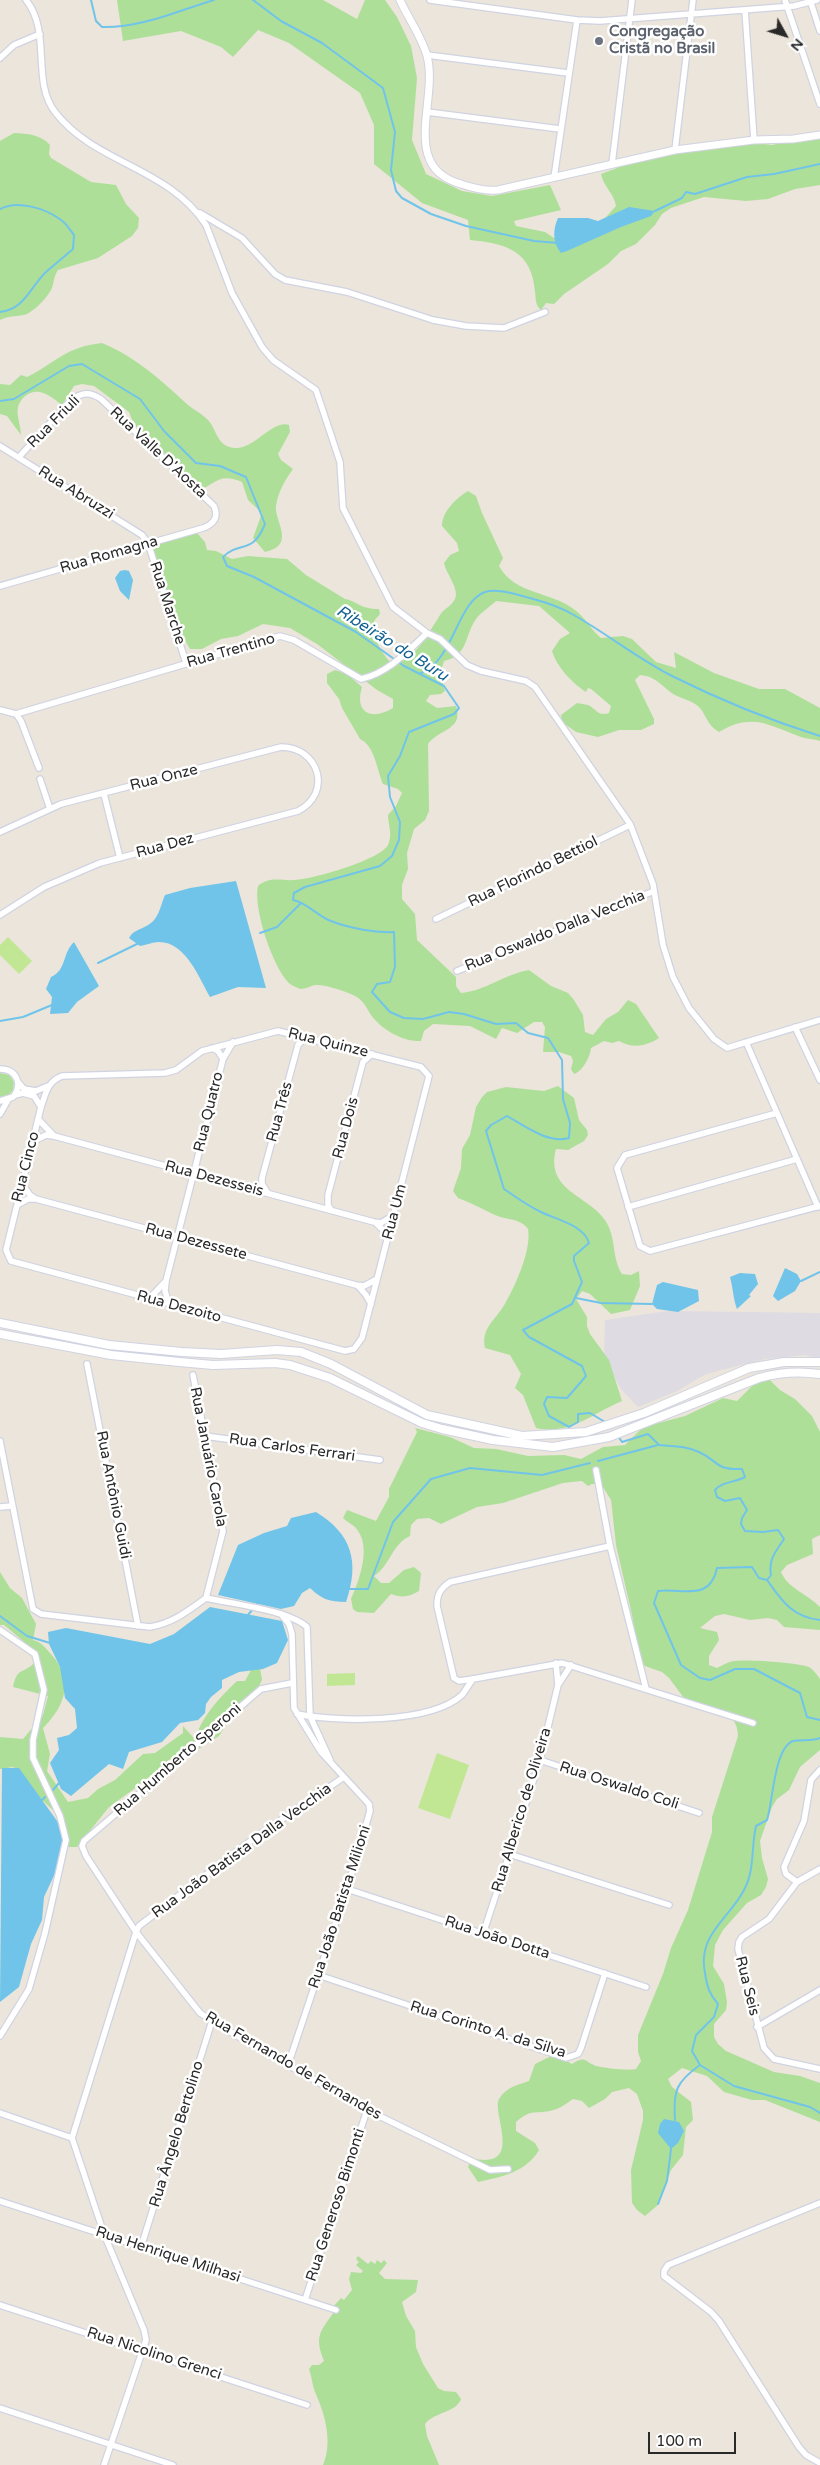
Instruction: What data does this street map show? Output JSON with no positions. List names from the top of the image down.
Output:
{
  "streets": {
    "street": [
      "Rua Friuli",
      "Rua Valle D'Aosta",
      "Rua Abruzzi",
      "Rua Romagna",
      "Rua Marche",
      "Rua Trentino",
      "Rua Onze",
      "Rua Dez",
      "Rua Florindo Bettiol",
      "Rua Oswaldo Dalla Vecchia",
      "Rua Quinze",
      "Rua Quatro",
      "Rua Três",
      "Rua Dois",
      "Rua Cinco",
      "Rua Dezesseis",
      "Rua Um",
      "Rua Dezessete",
      "Rua Dezoito",
      "Rua Carlos Ferrari",
      "Rua Januário Carola",
      "Rua Antônio Guidi",
      "Rua Humberto Speroni",
      "Rua Oswaldo Coli",
      "Rua Alberico de Oliveira",
      "Rua João Batista Dalla Vecchia",
      "Rua João Batista Milioni",
      "Rua João Dotta",
      "Rua Seis",
      "Rua Corinto A. da Silva",
      "Rua Fernando de Fernandes",
      "Rua Ângelo Bertolino",
      "Rua Generoso Bimonti",
      "Rua Henrique Milhasi",
      "Rua Nicolino Grenci"
    ]
  },
  "crossings": [
    ["Rua Friuli", "Rua Valle D'Aosta"],
    ["Rua Friuli", "Rua Abruzzi"],
    ["Rua Valle D'Aosta", "Rua Romagna"],
    ["Rua Abruzzi", "Rua Romagna"],
    ["Rua Abruzzi", "Rua Marche"],
    ["Rua Romagna", "Rua Marche"],
    ["Rua Marche", "Rua Trentino"],
    ["Rua Onze", "Rua Dez"],
    ["Rua Quinze", "Rua Quatro"],
    ["Rua Quinze", "Rua Três"],
    ["Rua Quinze", "Rua Dois"],
    ["Rua Quinze", "Rua Cinco"],
    ["Rua Quinze", "Rua Um"],
    ["Rua Quatro", "Rua Dezesseis"],
    ["Rua Quatro", "Rua Dezessete"],
    ["Rua Quatro", "Rua Dezoito"],
    ["Rua Dois", "Rua Dezesseis"],
    ["Rua Cinco", "Rua Dezoito"],
    ["Rua Um", "Rua Dezoito"],
    ["Rua Carlos Ferrari", "Rua Januário Carola"],
    ["Rua Humberto Speroni", "Rua Fernando de Fernandes"],
    ["Rua Oswaldo Coli", "Rua Alberico de Oliveira"],
    ["Rua Alberico de Oliveira", "Rua João Dotta"],
    ["Rua João Batista Dalla Vecchia", "Rua João Batista Milioni"],
    ["Rua João Batista Dalla Vecchia", "Rua Fernando de Fernandes"],
    ["Rua João Batista Milioni", "Rua João Dotta"],
    ["Rua João Batista Milioni", "Rua Corinto A. da Silva"],
    ["Rua João Batista Milioni", "Rua Fernando de Fernandes"],
    ["Rua João Dotta", "Rua Corinto A. da Silva"],
    ["Rua Fernando de Fernandes", "Rua Ângelo Bertolino"],
    ["Rua Fernando de Fernandes", "Rua Generoso Bimonti"],
    ["Rua Ângelo Bertolino", "Rua Henrique Milhasi"],
    ["Rua Generoso Bimonti", "Rua Henrique Milhasi"]
  ],
  "water": ["Ribeirão do Buru"],
  "places": ["Congregação Cristã no Brasil"],
  "scale_bar": "100 m",
  "north": "bottom right"
}
